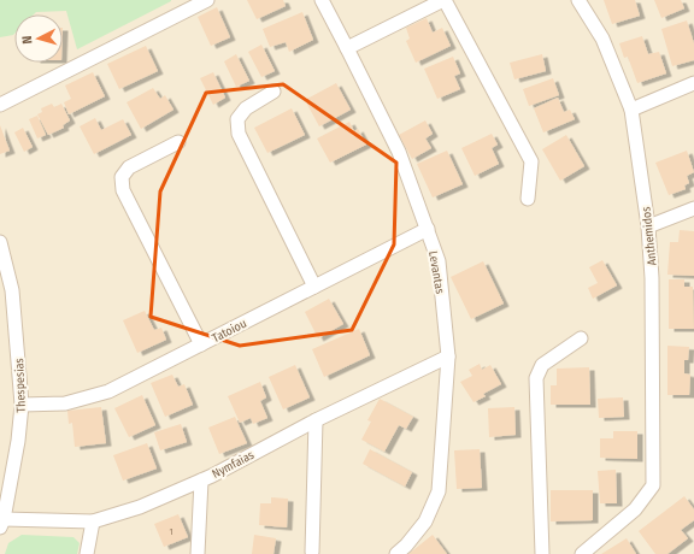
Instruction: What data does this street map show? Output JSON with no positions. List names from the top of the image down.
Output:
{
  "streets": {
    "street": [
      "Anthemidos",
      "Levantas",
      "Tatoiou",
      "Thespesias",
      "Nymfaias"
    ]
  },
  "crossings": [
    ["Levantas", "Tatoiou"],
    ["Levantas", "Nymfaias"],
    ["Tatoiou", "Thespesias"],
    ["Thespesias", "Nymfaias"]
  ],
  "house_numbers": ["1"],
  "north": "left"
}
